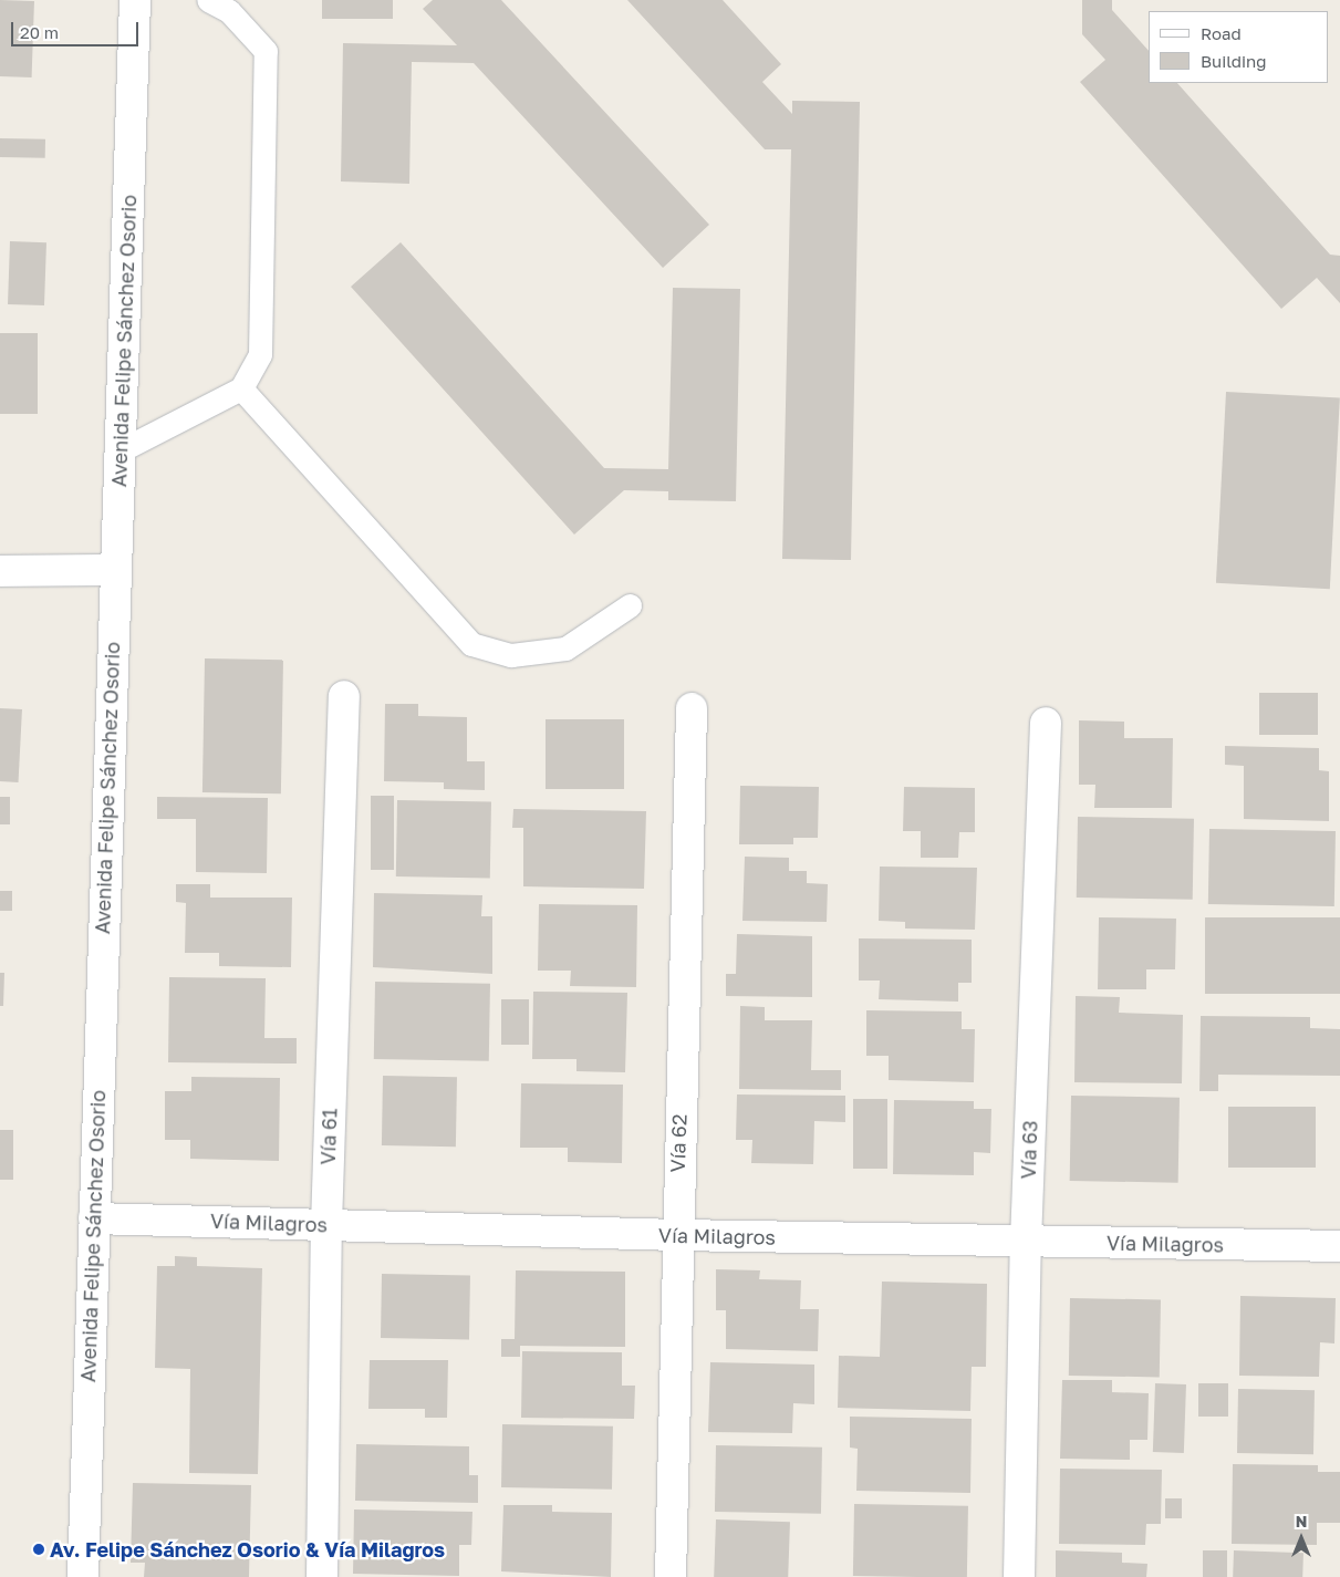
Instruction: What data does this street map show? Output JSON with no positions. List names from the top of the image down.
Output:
{
  "streets": {
    "street": [
      "Avenida Felipe Sánchez Osorio",
      "Vía 61",
      "Vía 62",
      "Vía 63",
      "Vía Milagros"
    ]
  },
  "crossings": [
    ["Avenida Felipe Sánchez Osorio", "Vía Milagros"],
    ["Vía 61", "Vía Milagros"],
    ["Vía 62", "Vía Milagros"],
    ["Vía 63", "Vía Milagros"]
  ],
  "places": ["Av. Felipe Sánchez Osorio & Vía Milagros"],
  "legend": ["Road", "Building"],
  "scale_bar": "20 m",
  "north": "top"
}
